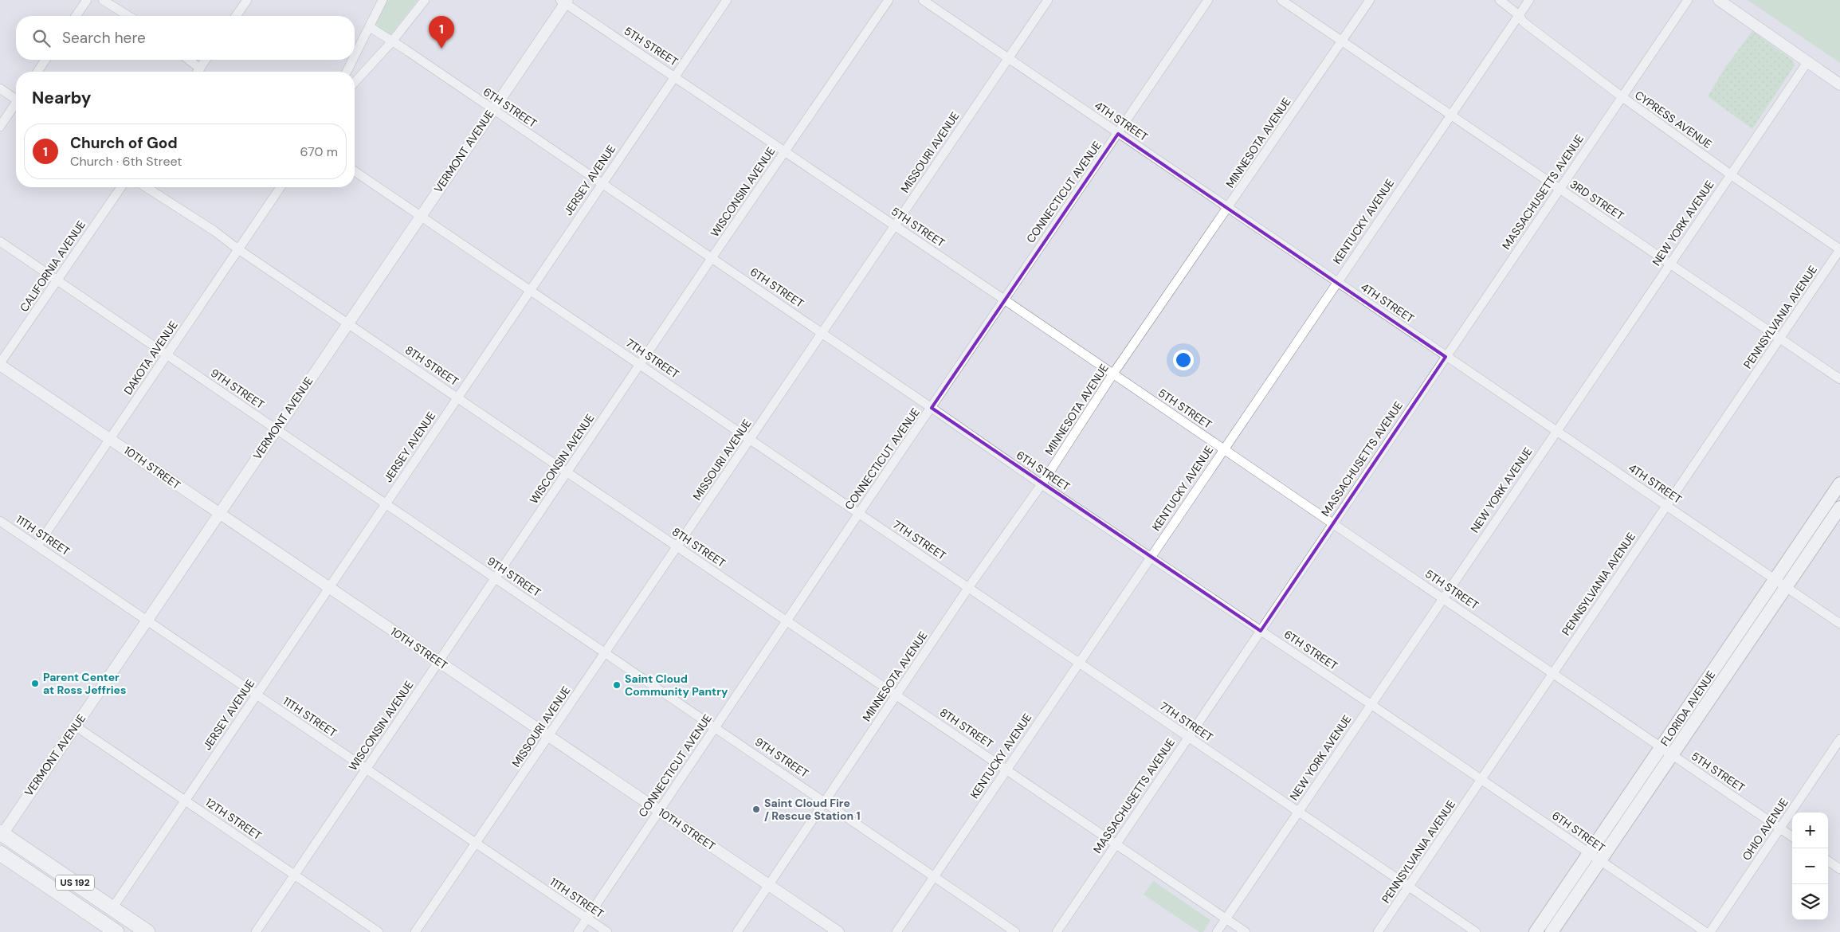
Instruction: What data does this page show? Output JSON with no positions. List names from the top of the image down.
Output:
{
  "streets": {
    "highway": ["US 192"],
    "main road": ["FLORIDA AVENUE"],
    "street": [
      "5TH STREET",
      "6TH STREET",
      "CYPRESS AVENUE",
      "4TH STREET",
      "MINNESOTA AVENUE",
      "VERMONT AVENUE",
      "MISSOURI AVENUE",
      "JERSEY AVENUE",
      "WISCONSIN AVENUE",
      "CONNECTICUT AVENUE",
      "MASSACHUSETTS AVENUE",
      "3RD STREET",
      "KENTUCKY AVENUE",
      "NEW YORK AVENUE",
      "CALIFORNIA AVENUE",
      "PENNSYLVANIA AVENUE",
      "DAKOTA AVENUE",
      "7TH STREET",
      "8TH STREET",
      "9TH STREET",
      "10TH STREET",
      "11TH STREET",
      "12TH STREET",
      "OHIO AVENUE"
    ]
  },
  "crossings": [
    ["5TH STREET", "MINNESOTA AVENUE"],
    ["5TH STREET", "VERMONT AVENUE"],
    ["5TH STREET", "MISSOURI AVENUE"],
    ["5TH STREET", "JERSEY AVENUE"],
    ["5TH STREET", "WISCONSIN AVENUE"],
    ["5TH STREET", "CONNECTICUT AVENUE"],
    ["5TH STREET", "MASSACHUSETTS AVENUE"],
    ["5TH STREET", "KENTUCKY AVENUE"],
    ["5TH STREET", "NEW YORK AVENUE"],
    ["5TH STREET", "PENNSYLVANIA AVENUE"],
    ["5TH STREET", "FLORIDA AVENUE"],
    ["5TH STREET", "OHIO AVENUE"],
    ["6TH STREET", "MINNESOTA AVENUE"],
    ["6TH STREET", "VERMONT AVENUE"],
    ["6TH STREET", "MISSOURI AVENUE"],
    ["6TH STREET", "JERSEY AVENUE"],
    ["6TH STREET", "WISCONSIN AVENUE"],
    ["6TH STREET", "CONNECTICUT AVENUE"],
    ["6TH STREET", "MASSACHUSETTS AVENUE"],
    ["6TH STREET", "KENTUCKY AVENUE"],
    ["6TH STREET", "NEW YORK AVENUE"],
    ["6TH STREET", "PENNSYLVANIA AVENUE"],
    ["6TH STREET", "FLORIDA AVENUE"],
    ["CYPRESS AVENUE", "MASSACHUSETTS AVENUE"],
    ["CYPRESS AVENUE", "KENTUCKY AVENUE"],
    ["CYPRESS AVENUE", "NEW YORK AVENUE"],
    ["CYPRESS AVENUE", "PENNSYLVANIA AVENUE"],
    ["4TH STREET", "MINNESOTA AVENUE"],
    ["4TH STREET", "MISSOURI AVENUE"],
    ["4TH STREET", "CONNECTICUT AVENUE"],
    ["4TH STREET", "MASSACHUSETTS AVENUE"],
    ["4TH STREET", "KENTUCKY AVENUE"],
    ["4TH STREET", "NEW YORK AVENUE"],
    ["4TH STREET", "PENNSYLVANIA AVENUE"],
    ["4TH STREET", "FLORIDA AVENUE"],
    ["MINNESOTA AVENUE", "3RD STREET"],
    ["MINNESOTA AVENUE", "7TH STREET"],
    ["MINNESOTA AVENUE", "8TH STREET"],
    ["MINNESOTA AVENUE", "9TH STREET"],
    ["MINNESOTA AVENUE", "10TH STREET"],
    ["VERMONT AVENUE", "7TH STREET"],
    ["VERMONT AVENUE", "8TH STREET"],
    ["VERMONT AVENUE", "9TH STREET"],
    ["VERMONT AVENUE", "10TH STREET"],
    ["VERMONT AVENUE", "11TH STREET"],
    ["VERMONT AVENUE", "12TH STREET"],
    ["VERMONT AVENUE", "US 192"],
    ["MISSOURI AVENUE", "7TH STREET"],
    ["MISSOURI AVENUE", "8TH STREET"],
    ["MISSOURI AVENUE", "9TH STREET"],
    ["MISSOURI AVENUE", "10TH STREET"],
    ["MISSOURI AVENUE", "11TH STREET"],
    ["JERSEY AVENUE", "7TH STREET"],
    ["JERSEY AVENUE", "8TH STREET"],
    ["JERSEY AVENUE", "9TH STREET"],
    ["JERSEY AVENUE", "10TH STREET"],
    ["JERSEY AVENUE", "11TH STREET"],
    ["JERSEY AVENUE", "12TH STREET"],
    ["JERSEY AVENUE", "US 192"],
    ["WISCONSIN AVENUE", "7TH STREET"],
    ["WISCONSIN AVENUE", "8TH STREET"],
    ["WISCONSIN AVENUE", "9TH STREET"],
    ["WISCONSIN AVENUE", "10TH STREET"],
    ["WISCONSIN AVENUE", "11TH STREET"],
    ["WISCONSIN AVENUE", "12TH STREET"],
    ["CONNECTICUT AVENUE", "7TH STREET"],
    ["CONNECTICUT AVENUE", "8TH STREET"],
    ["CONNECTICUT AVENUE", "9TH STREET"],
    ["CONNECTICUT AVENUE", "10TH STREET"],
    ["CONNECTICUT AVENUE", "11TH STREET"],
    ["MASSACHUSETTS AVENUE", "3RD STREET"],
    ["MASSACHUSETTS AVENUE", "7TH STREET"],
    ["MASSACHUSETTS AVENUE", "8TH STREET"],
    ["3RD STREET", "KENTUCKY AVENUE"],
    ["3RD STREET", "NEW YORK AVENUE"],
    ["3RD STREET", "PENNSYLVANIA AVENUE"],
    ["KENTUCKY AVENUE", "7TH STREET"],
    ["KENTUCKY AVENUE", "8TH STREET"],
    ["KENTUCKY AVENUE", "9TH STREET"],
    ["NEW YORK AVENUE", "7TH STREET"],
    ["NEW YORK AVENUE", "8TH STREET"],
    ["CALIFORNIA AVENUE", "9TH STREET"],
    ["CALIFORNIA AVENUE", "10TH STREET"],
    ["PENNSYLVANIA AVENUE", "7TH STREET"],
    ["DAKOTA AVENUE", "8TH STREET"],
    ["DAKOTA AVENUE", "9TH STREET"],
    ["DAKOTA AVENUE", "10TH STREET"],
    ["DAKOTA AVENUE", "11TH STREET"]
  ],
  "places": ["Parent Center at Ross Jeffries", "Saint Cloud Community Pantry", "Saint Cloud Fire / Rescue Station 1"],
  "page": {
    "pins": "1",
    "search": "Search here",
    "heading": "Nearby",
    "list": [
      {
        "mark": "1",
        "name": "Church of God",
        "note": "Church · 6th Street",
        "value": "670 m"
      }
    ],
    "map_buttons": ["+", "−"]
  }
}
